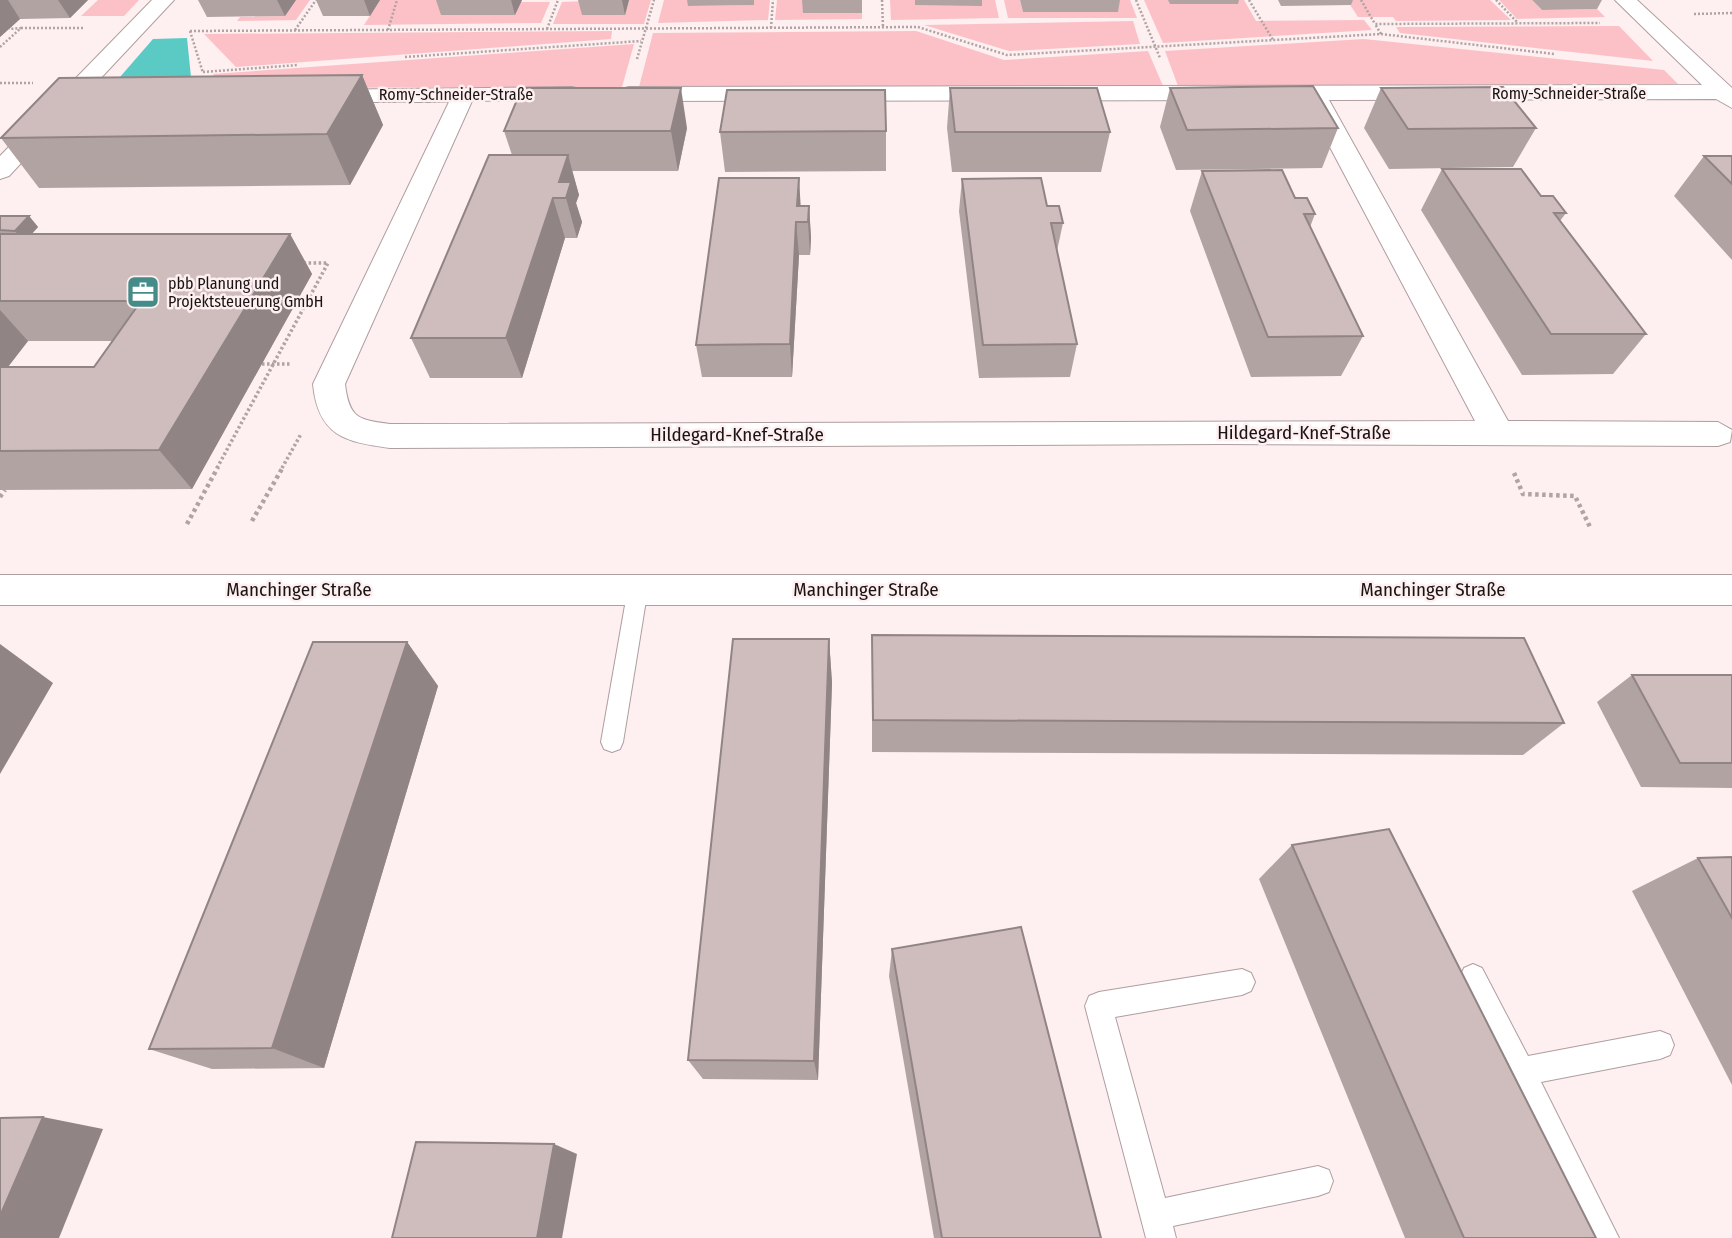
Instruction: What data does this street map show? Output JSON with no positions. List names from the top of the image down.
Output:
{
  "streets": {
    "street": ["Romy-Schneider-Straße", "Hildegard-Knef-Straße", "Manchinger Straße"]
  },
  "places": {
    "office": ["pbb Planung und Projektsteuerung GmbH"]
  }
}
